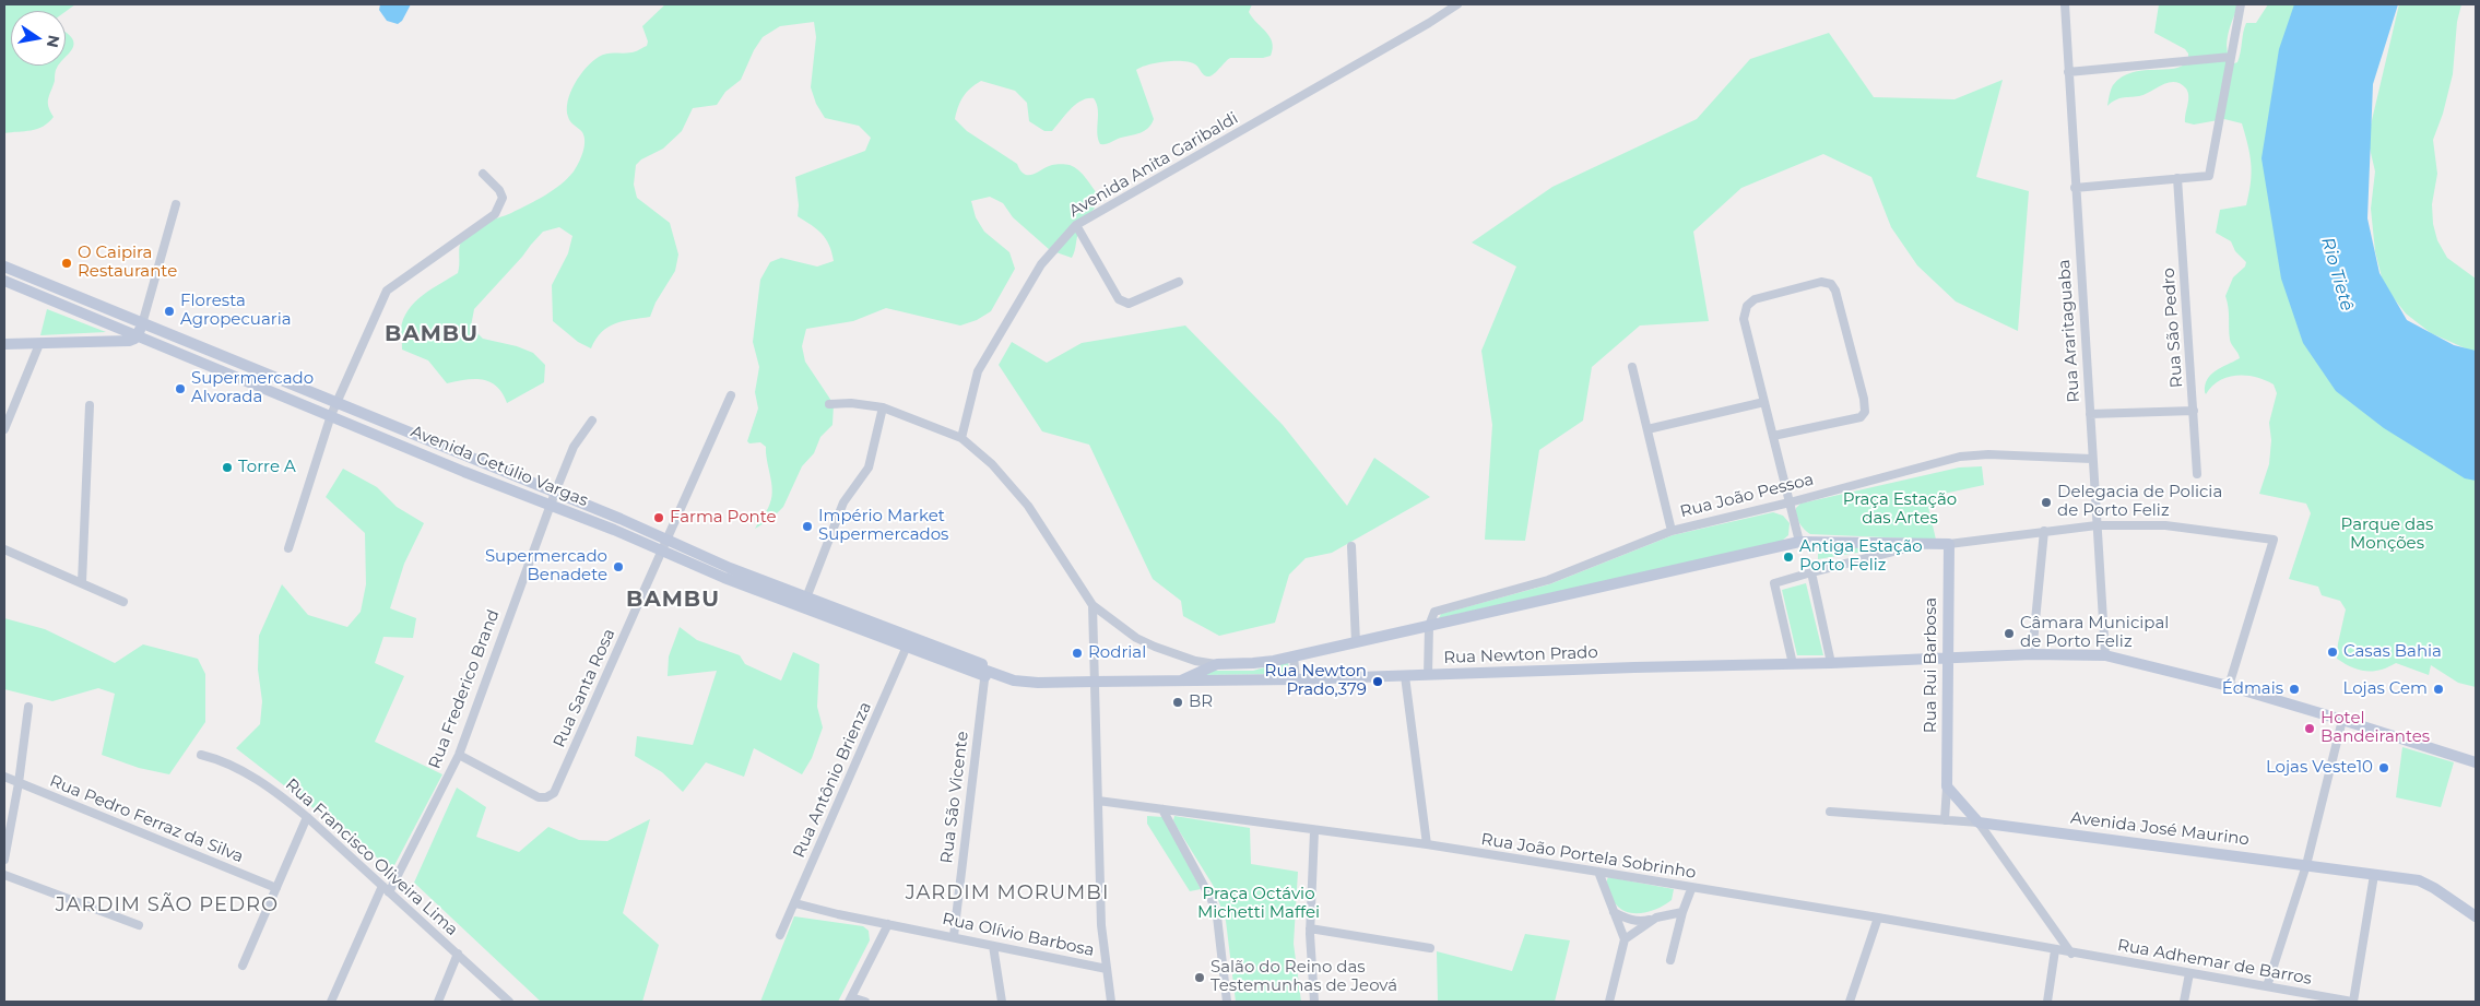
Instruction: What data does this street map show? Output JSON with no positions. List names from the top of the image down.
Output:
{
  "streets": {
    "street": [
      "Avenida Anita Garibaldi",
      "Rua São Pedro",
      "Rua Araritaguaba",
      "Avenida Getúlio Vargas",
      "Rua João Pessoa",
      "Rua Newton Prado",
      "Rua Rui Barbosa",
      "Rua Santa Rosa",
      "Rua Frederico Brand",
      "Rua Antônio Brienza",
      "Rua São Vicente",
      "Rua Pedro Ferraz da Silva",
      "Avenida José Maurino",
      "Rua João Portela Sobrinho",
      "Rua Francisco Oliveira Lima",
      "Rua Olívio Barbosa",
      "Rua Adhemar de Barros"
    ]
  },
  "crossings": [
    ["Rua Araritaguaba", "Rua João Pessoa"],
    ["Rua Araritaguaba", "Rua Newton Prado"],
    ["Avenida Getúlio Vargas", "Rua Newton Prado"],
    ["Avenida Getúlio Vargas", "Rua Santa Rosa"],
    ["Avenida Getúlio Vargas", "Rua Frederico Brand"],
    ["Avenida Getúlio Vargas", "Rua Antônio Brienza"],
    ["Avenida Getúlio Vargas", "Rua São Vicente"],
    ["Rua Newton Prado", "Rua Rui Barbosa"],
    ["Rua Rui Barbosa", "Avenida José Maurino"],
    ["Rua Santa Rosa", "Rua Frederico Brand"],
    ["Rua Frederico Brand", "Rua Francisco Oliveira Lima"],
    ["Rua Antônio Brienza", "Rua Olívio Barbosa"],
    ["Rua São Vicente", "Rua Olívio Barbosa"],
    ["Rua João Portela Sobrinho", "Rua Adhemar de Barros"]
  ],
  "districts": [
    "BAMBU",
    "BAMBU",
    "JARDIM MORUMBI",
    "JARDIM SÃO PEDRO"
  ],
  "water": ["Rio Tietê"],
  "parks": ["Praça Estação das Artes", "Parque das Monções", "Praça Octávio Michetti Maffei"],
  "places": [
    "O Caipira Restaurante",
    "Floresta Agropecuaria",
    "Supermercado Alvorada",
    "Torre A",
    "Delegacia de Policia de Porto Feliz",
    "Farma Ponte",
    "Império Market Supermercados",
    "Antiga Estação Porto Feliz",
    "Supermercado Benadete",
    "Câmara Municipal de Porto Feliz",
    "Casas Bahia",
    "Rodrial",
    "Rua Newton Prado,379",
    "Édmais",
    "Lojas Cem",
    "BR",
    "Hotel Bandeirantes",
    "Lojas Veste10",
    "Salão do Reino das Testemunhas de Jeová"
  ],
  "north": "right"
}
